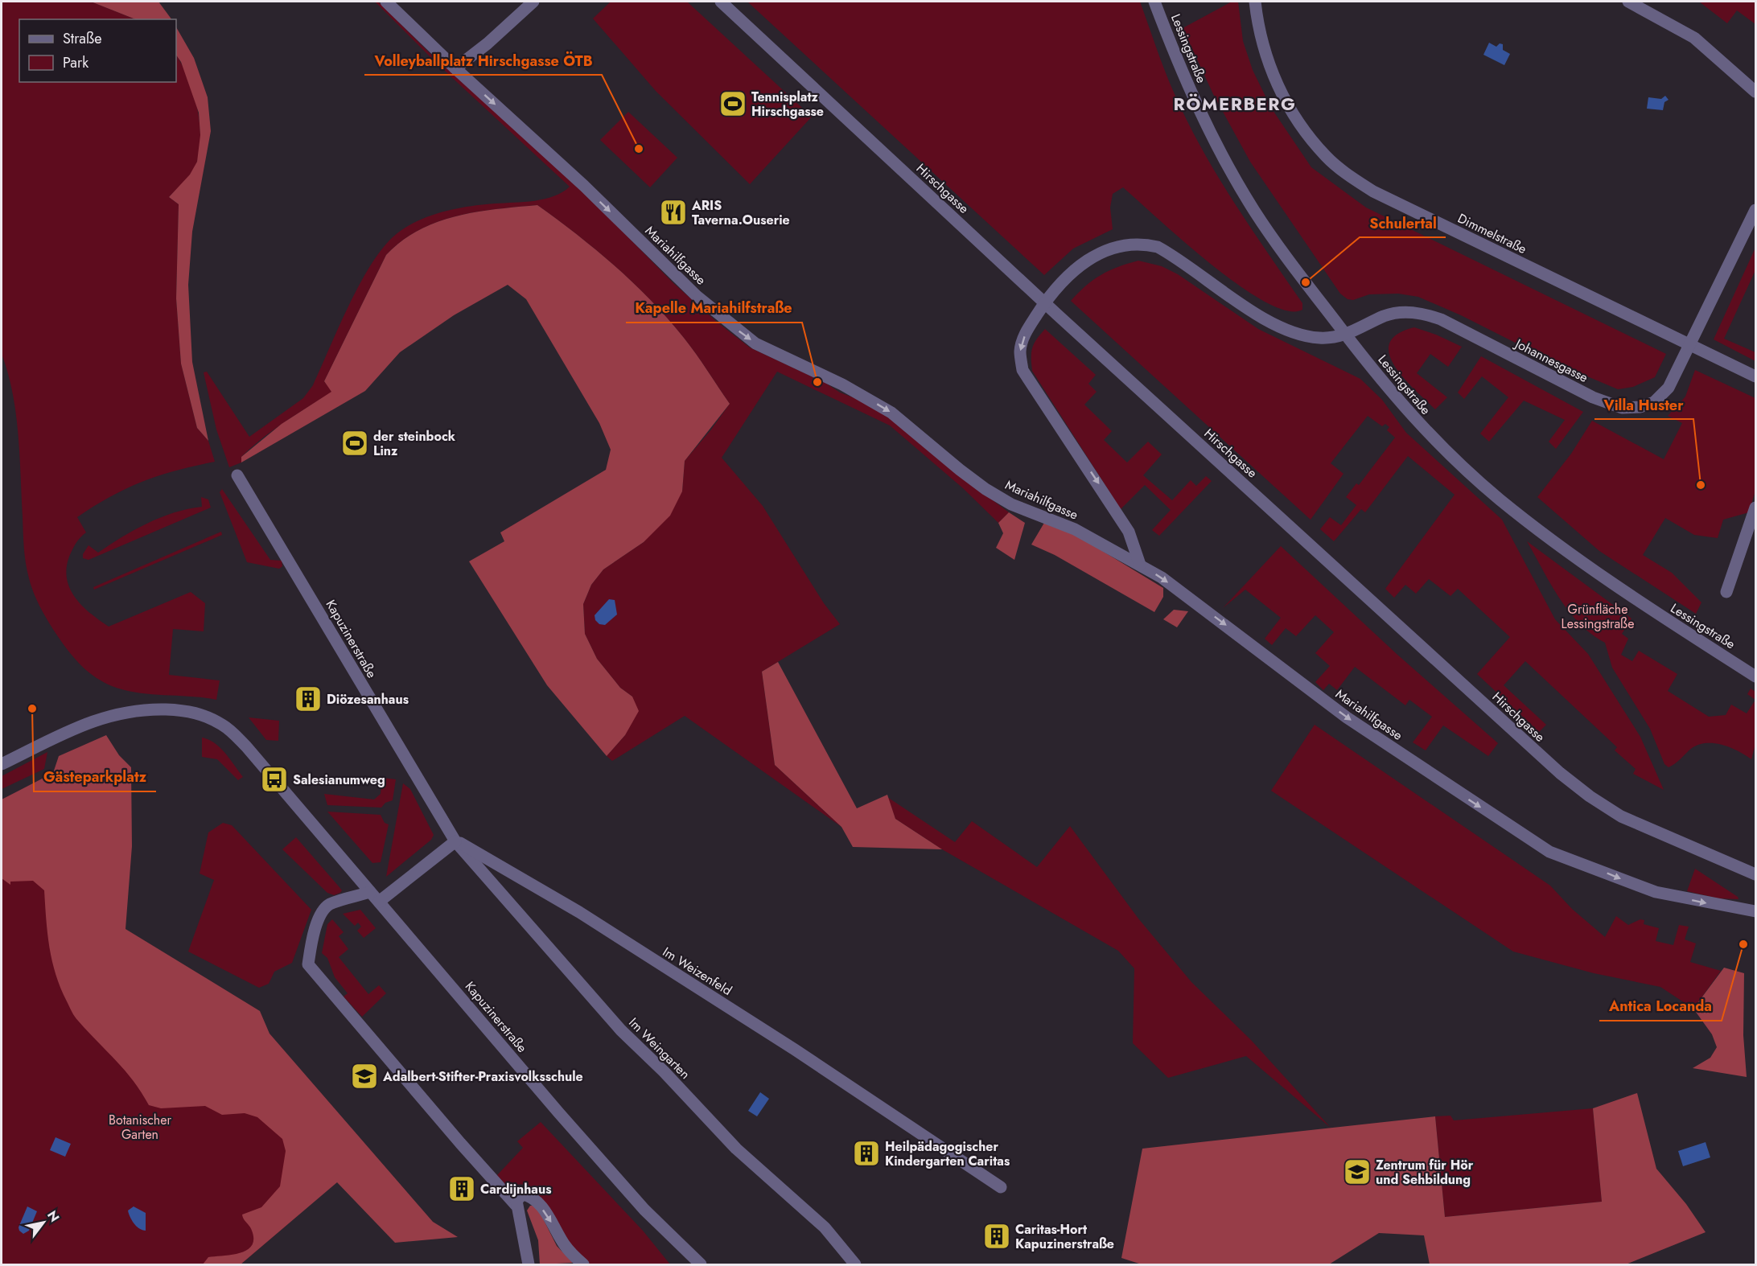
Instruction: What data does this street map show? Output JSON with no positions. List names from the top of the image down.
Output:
{
  "streets": {
    "street": [
      "Lessingstraße",
      "Hirschgasse",
      "Dimmelstraße",
      "Mariahilfgasse",
      "Johannesgasse",
      "Kapuzinerstraße",
      "Im Weizenfeld",
      "Im Weingarten"
    ]
  },
  "crossings": [
    ["Lessingstraße", "Johannesgasse"],
    ["Hirschgasse", "Johannesgasse"],
    ["Dimmelstraße", "Johannesgasse"],
    ["Mariahilfgasse", "Johannesgasse"],
    ["Kapuzinerstraße", "Im Weizenfeld"],
    ["Kapuzinerstraße", "Im Weingarten"],
    ["Im Weizenfeld", "Im Weingarten"]
  ],
  "one_way": ["Mariahilfgasse"],
  "districts": ["RÖMERBERG"],
  "parks": ["Grünfläche Lessingstraße", "Botanischer Garten"],
  "places": {
    "sports": ["Tennisplatz Hirschgasse", "der steinbock Linz"],
    "other": [
      "Volleyballplatz Hirschgasse ÖTB",
      "Schulertal",
      "Kapelle Mariahilfstraße",
      "Villa Huster",
      "Gästeparkplatz",
      "Antica Locanda"
    ],
    "restaurant": ["ARIS Taverna.Ouserie"],
    "building": [
      "Diözesanhaus",
      "Heilpädagogischer Kindergarten Caritas",
      "Cardijnhaus",
      "Caritas-Hort Kapuzinerstraße"
    ],
    "bus stop": ["Salesianumweg"],
    "school or university": ["Adalbert-Stifter-Praxisvolksschule", "Zentrum für Hör und Sehbildung"]
  },
  "legend": ["Straße", "Park"],
  "north": "top right"
}
